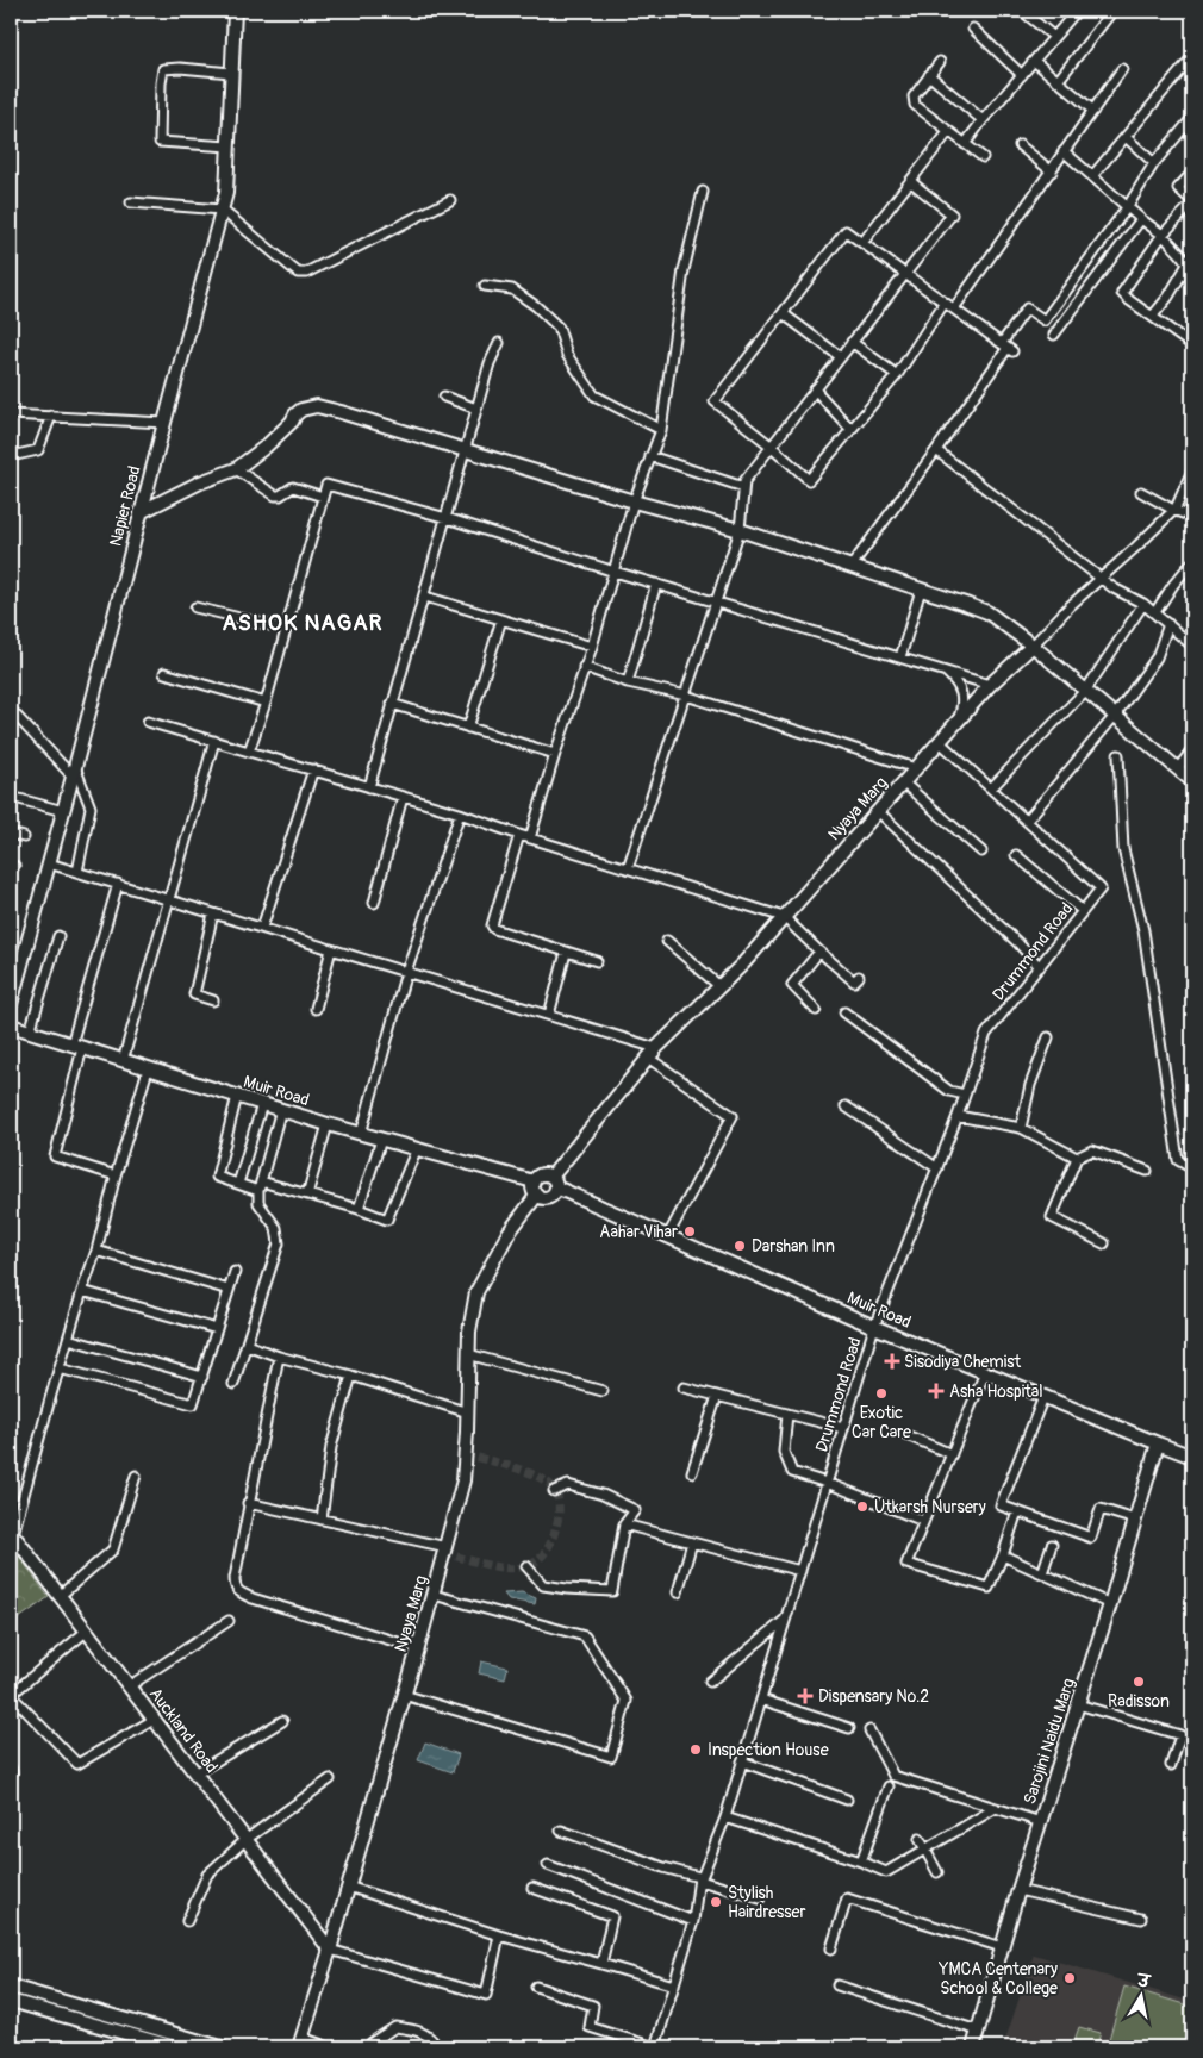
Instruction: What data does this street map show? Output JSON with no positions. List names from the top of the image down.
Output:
{
  "streets": {
    "street": [
      "Napier Road",
      "Nyaya Marg",
      "Drummond Road",
      "Muir Road",
      "Auckland Road",
      "Sarojini Naidu Marg"
    ]
  },
  "crossings": [
    ["Nyaya Marg", "Drummond Road"],
    ["Nyaya Marg", "Muir Road"],
    ["Nyaya Marg", "Auckland Road"],
    ["Drummond Road", "Muir Road"],
    ["Muir Road", "Sarojini Naidu Marg"]
  ],
  "districts": ["ASHOK NAGAR"],
  "places": {
    "other": [
      "Aahar Vihar",
      "Darshan Inn",
      "Exotic Car Care",
      "Utkarsh Nursery",
      "Radisson",
      "Inspection House",
      "Stylish Hairdresser",
      "YMCA Centenary School & College"
    ],
    "health": ["Sisodiya Chemist", "Asha Hospital", "Dispensary No.2"]
  },
  "north": "top"
}
